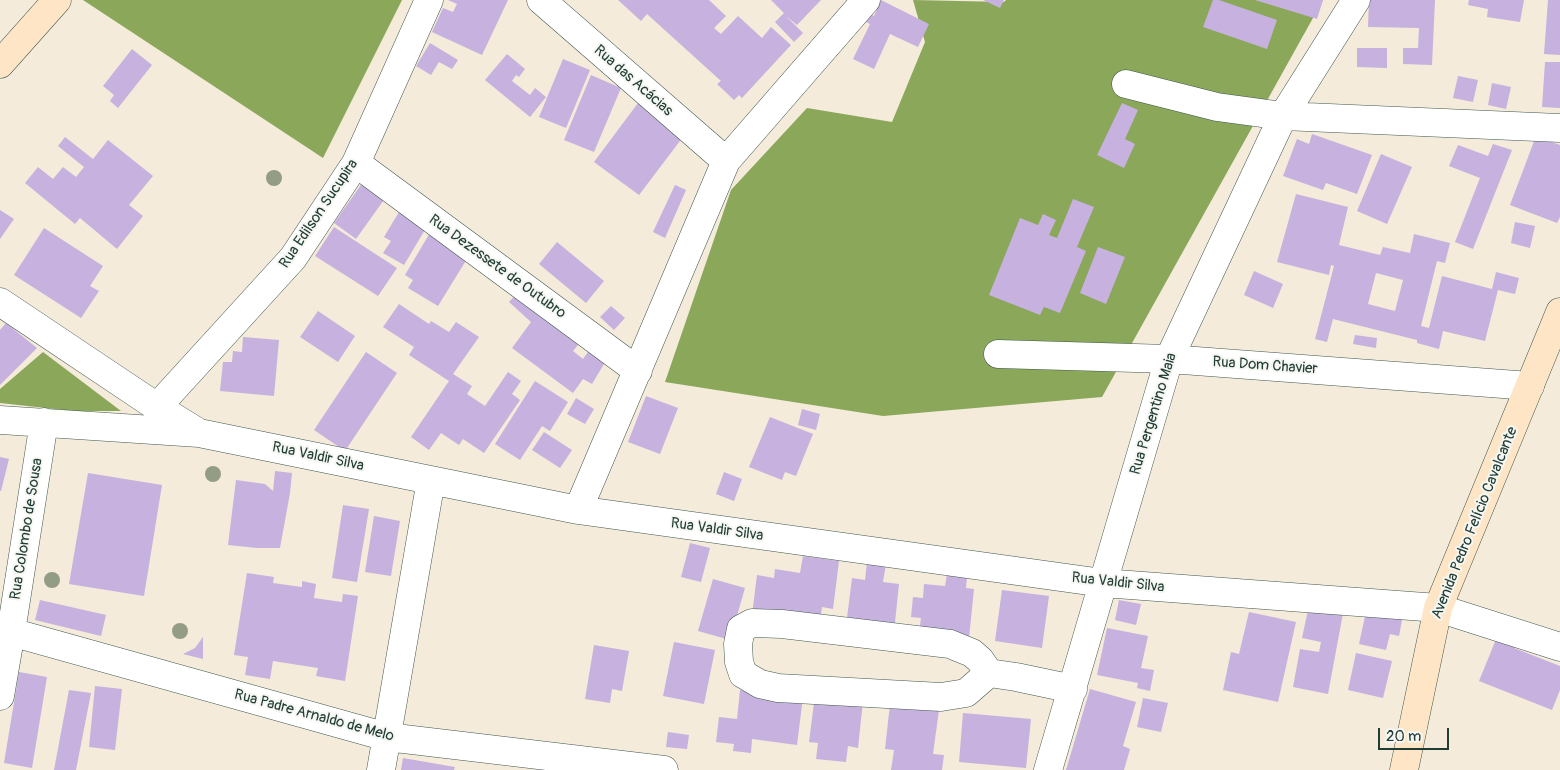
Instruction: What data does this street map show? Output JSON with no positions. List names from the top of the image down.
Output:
{
  "streets": {
    "street": [
      "Rua das Acácias",
      "Rua Edilson Sucupira",
      "Rua Dezessete de Outubro",
      "Rua Dom Chavier",
      "Rua Pergentino Maia",
      "Rua Valdir Silva",
      "Avenida Pedro Felício Cavalcante",
      "Rua Colombo de Sousa",
      "Rua Padre Arnaldo de Melo"
    ]
  },
  "crossings": [
    ["Rua Edilson Sucupira", "Rua Dezessete de Outubro"],
    ["Rua Dom Chavier", "Rua Pergentino Maia"],
    ["Rua Dom Chavier", "Avenida Pedro Felício Cavalcante"],
    ["Rua Pergentino Maia", "Rua Valdir Silva"],
    ["Rua Valdir Silva", "Avenida Pedro Felício Cavalcante"],
    ["Rua Valdir Silva", "Rua Colombo de Sousa"],
    ["Rua Colombo de Sousa", "Rua Padre Arnaldo de Melo"]
  ],
  "scale_bar": "20 m"
}
